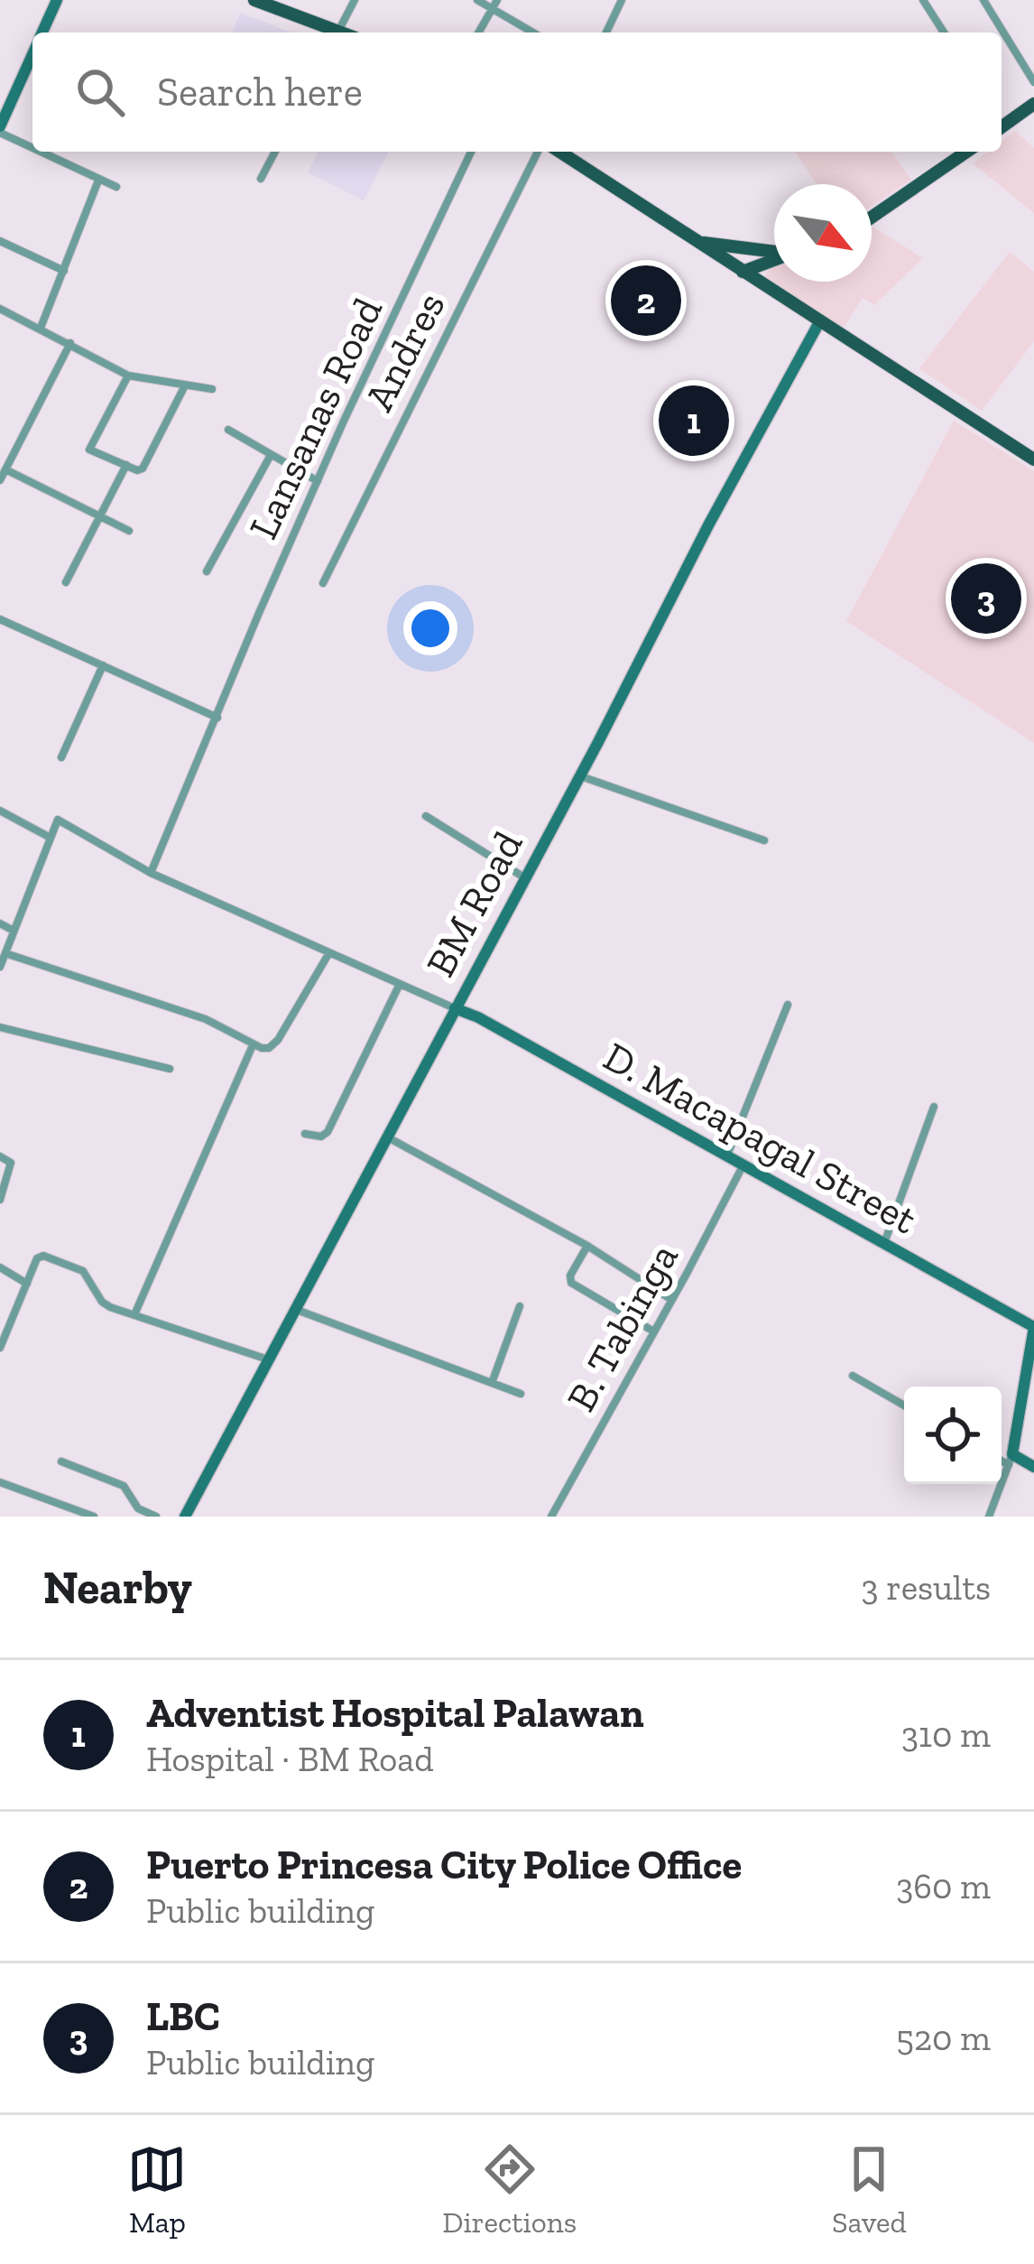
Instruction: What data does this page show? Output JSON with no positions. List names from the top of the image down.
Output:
{
  "streets": {
    "street": [
      "Andres",
      "Lansanas Road",
      "BM Road",
      "D. Macapagal Street",
      "B. Tabinga"
    ]
  },
  "crossings": [
    ["BM Road", "D. Macapagal Street"],
    ["D. Macapagal Street", "B. Tabinga"]
  ],
  "north": "bottom right",
  "page": {
    "search": "Search here",
    "pins": ["2", "1", "3"],
    "heading": ["Nearby", "3 results"],
    "list": [
      {
        "mark": "1",
        "name": "Adventist Hospital Palawan",
        "note": "Hospital · BM Road",
        "value": "310 m"
      },
      {
        "mark": "2",
        "name": "Puerto Princesa City Police Office",
        "note": "Public building",
        "value": "360 m"
      },
      {
        "mark": "3",
        "name": "LBC",
        "note": "Public building",
        "value": "520 m"
      }
    ],
    "nav": ["Map", "Directions", "Saved"]
  }
}
